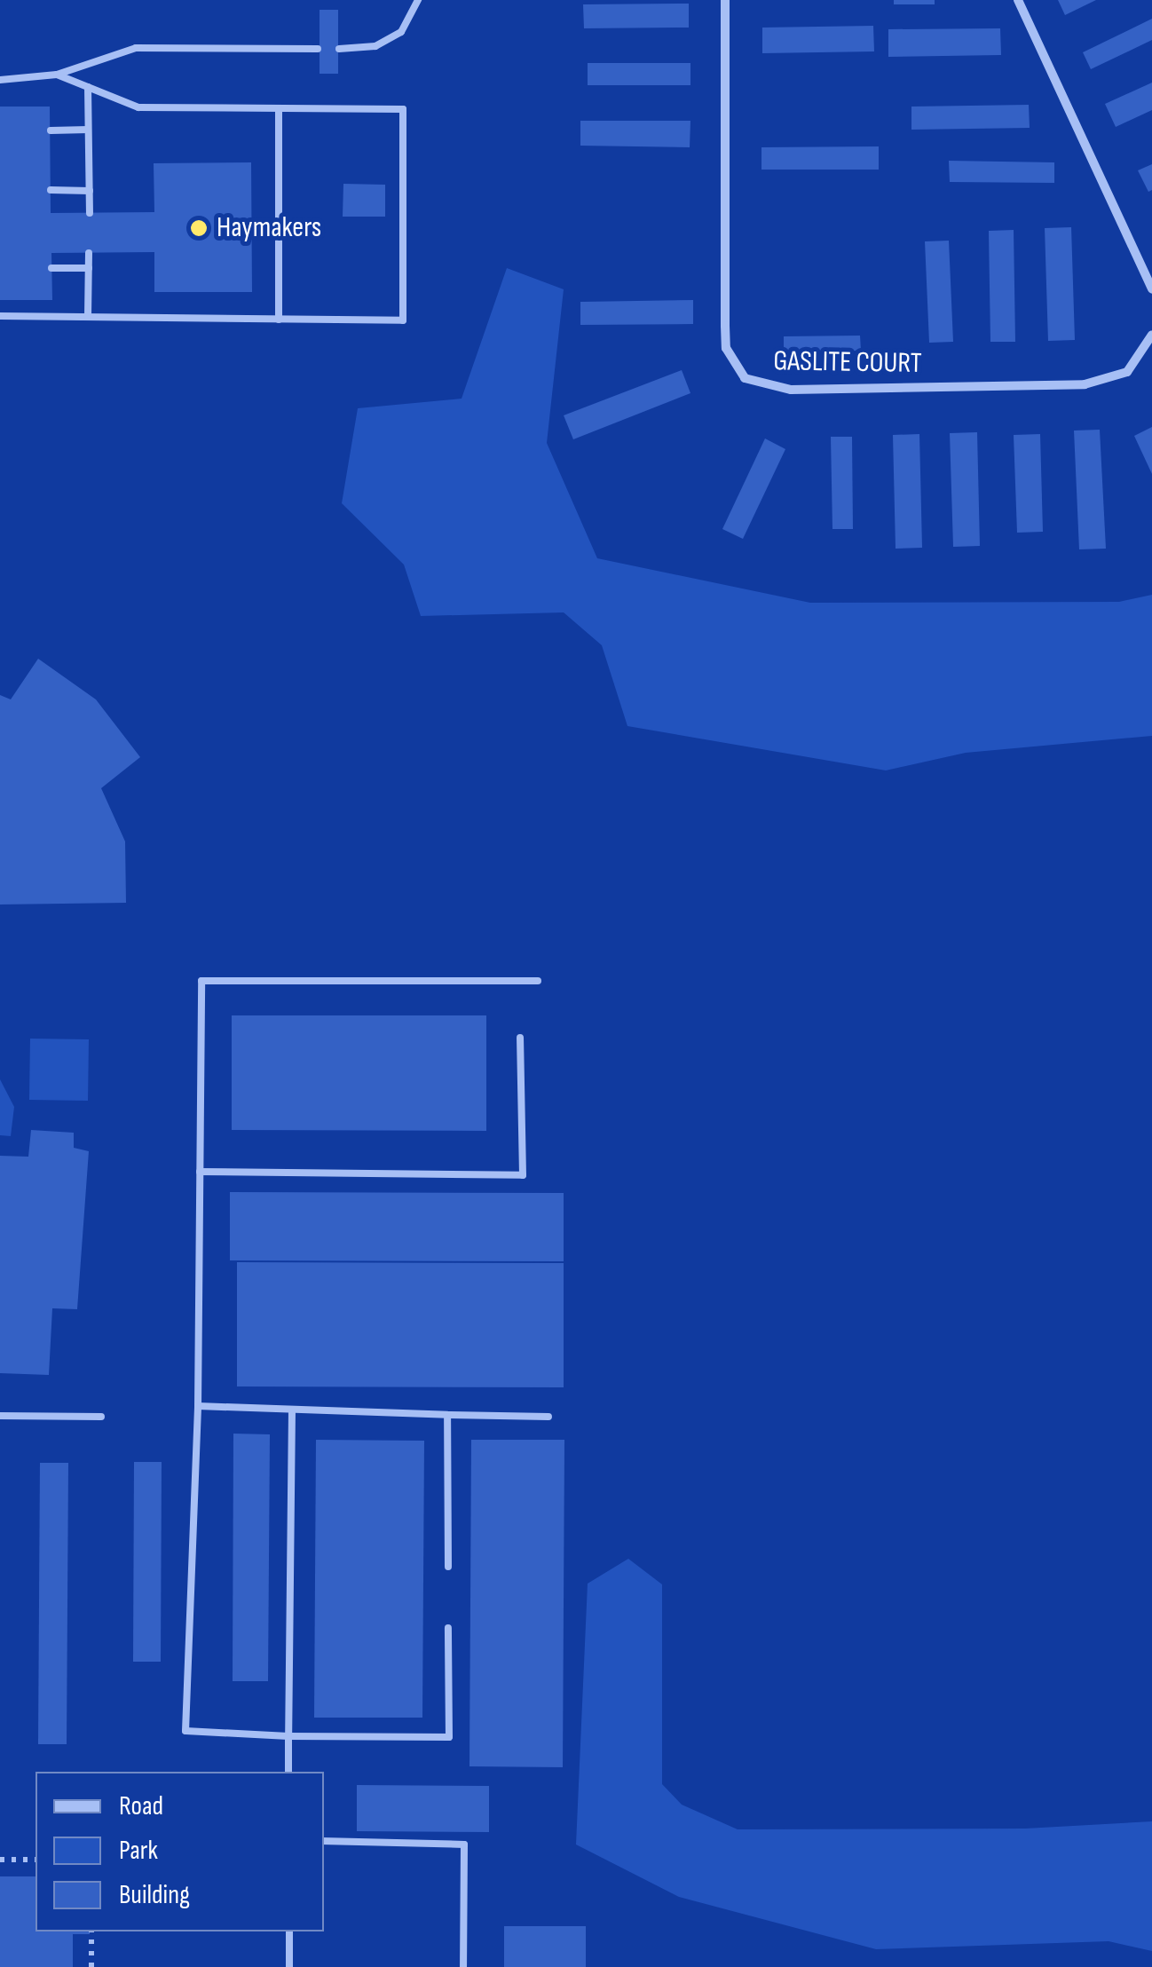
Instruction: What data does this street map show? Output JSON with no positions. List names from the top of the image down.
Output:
{
  "streets": {
    "street": ["GASLITE COURT"]
  },
  "places": ["Haymakers"],
  "legend": ["Road", "Park", "Building"]
}
